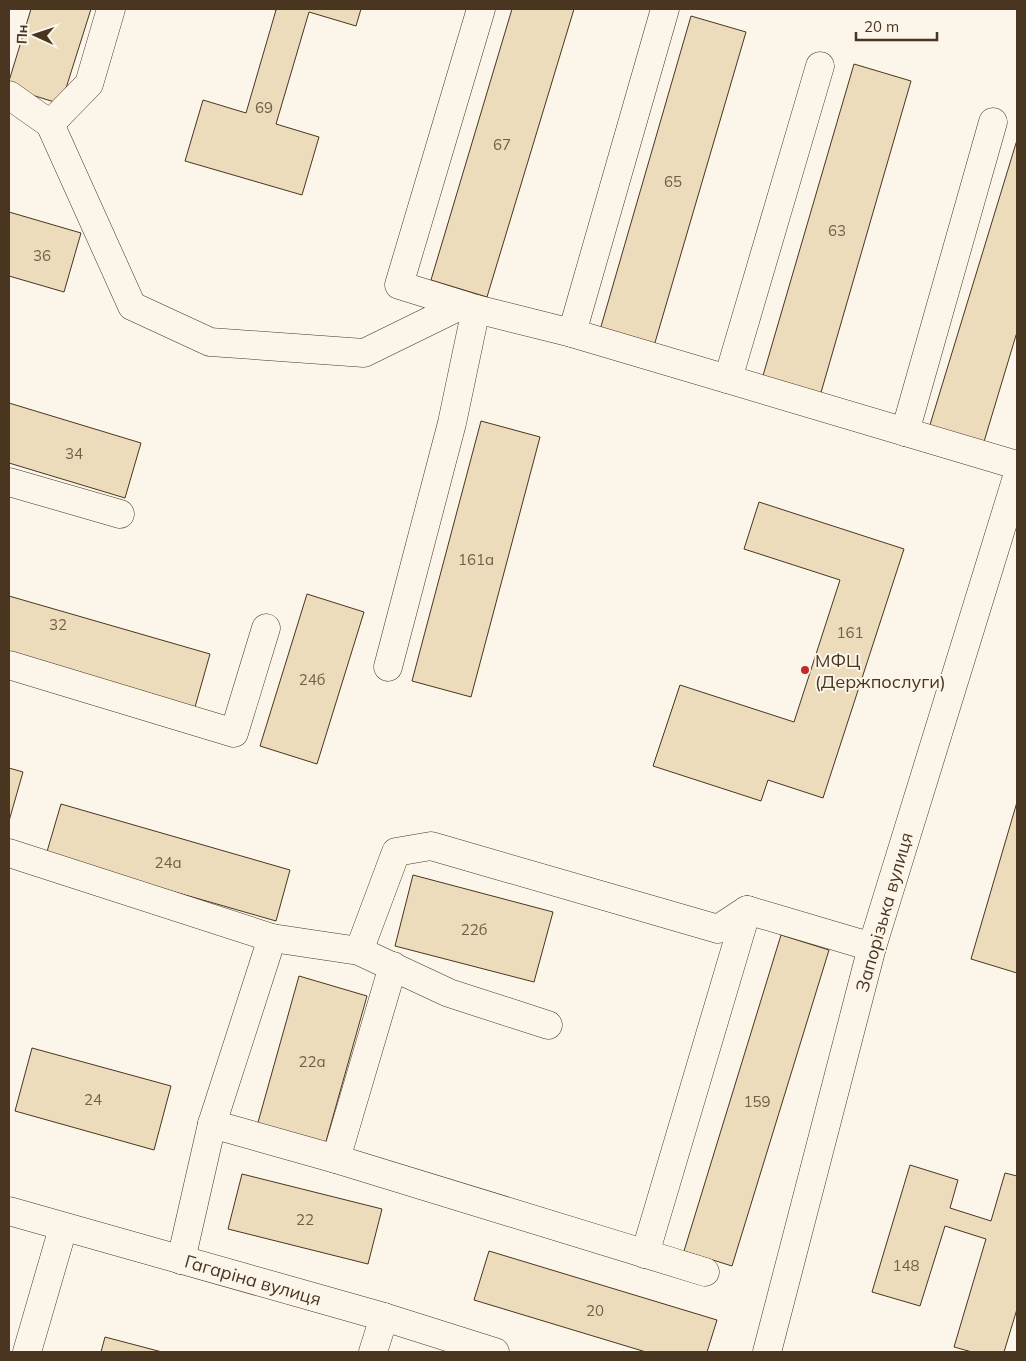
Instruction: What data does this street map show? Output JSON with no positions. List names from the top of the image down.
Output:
{
  "streets": {
    "street": ["Запорізька вулиця", "Гагаріна вулиця"]
  },
  "places": ["МФЦ (Держпослуги)"],
  "house_numbers": [
    "69",
    "67",
    "65",
    "63",
    "36",
    "34",
    "161а",
    "32",
    "161",
    "24б",
    "24а",
    "22б",
    "22а",
    "24",
    "159",
    "22",
    "148",
    "20"
  ],
  "scale_bar": "20 m",
  "north": "left"
}
